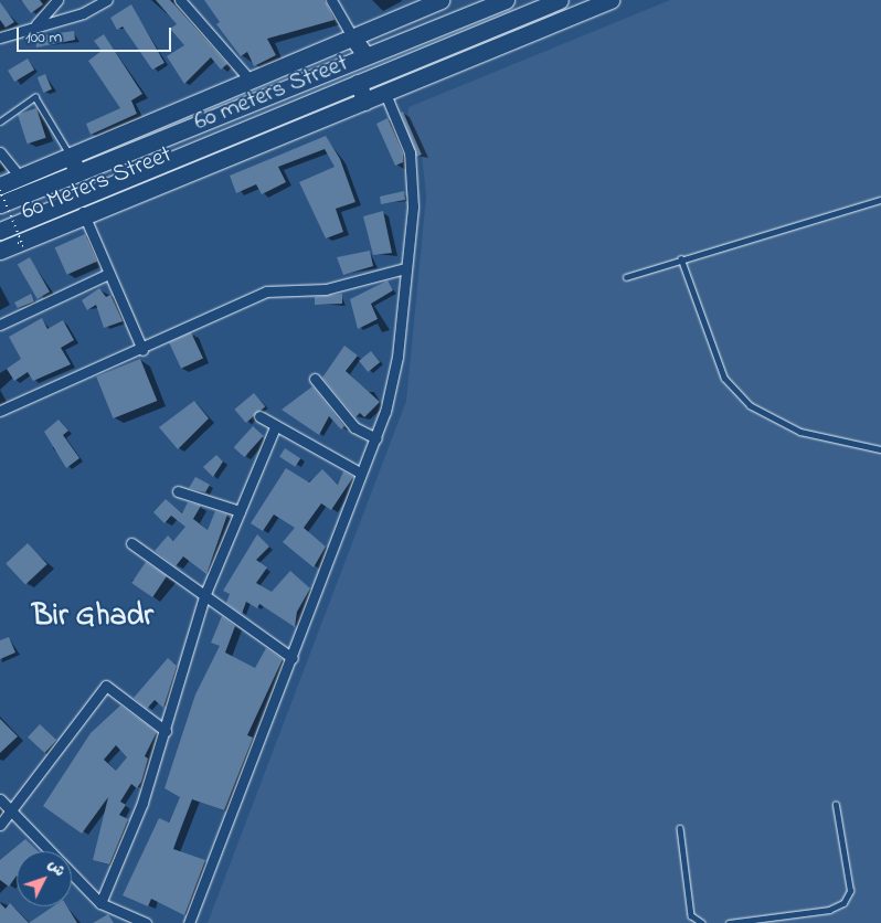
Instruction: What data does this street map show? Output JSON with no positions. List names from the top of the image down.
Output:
{
  "streets": {
    "main road": ["60 meters Street", "60 Meters Street"]
  },
  "crossings": [
    ["60 meters Street", "60 Meters Street"]
  ],
  "districts": ["Bir Ghadr"],
  "scale_bar": "100 m",
  "north": "top right"
}
